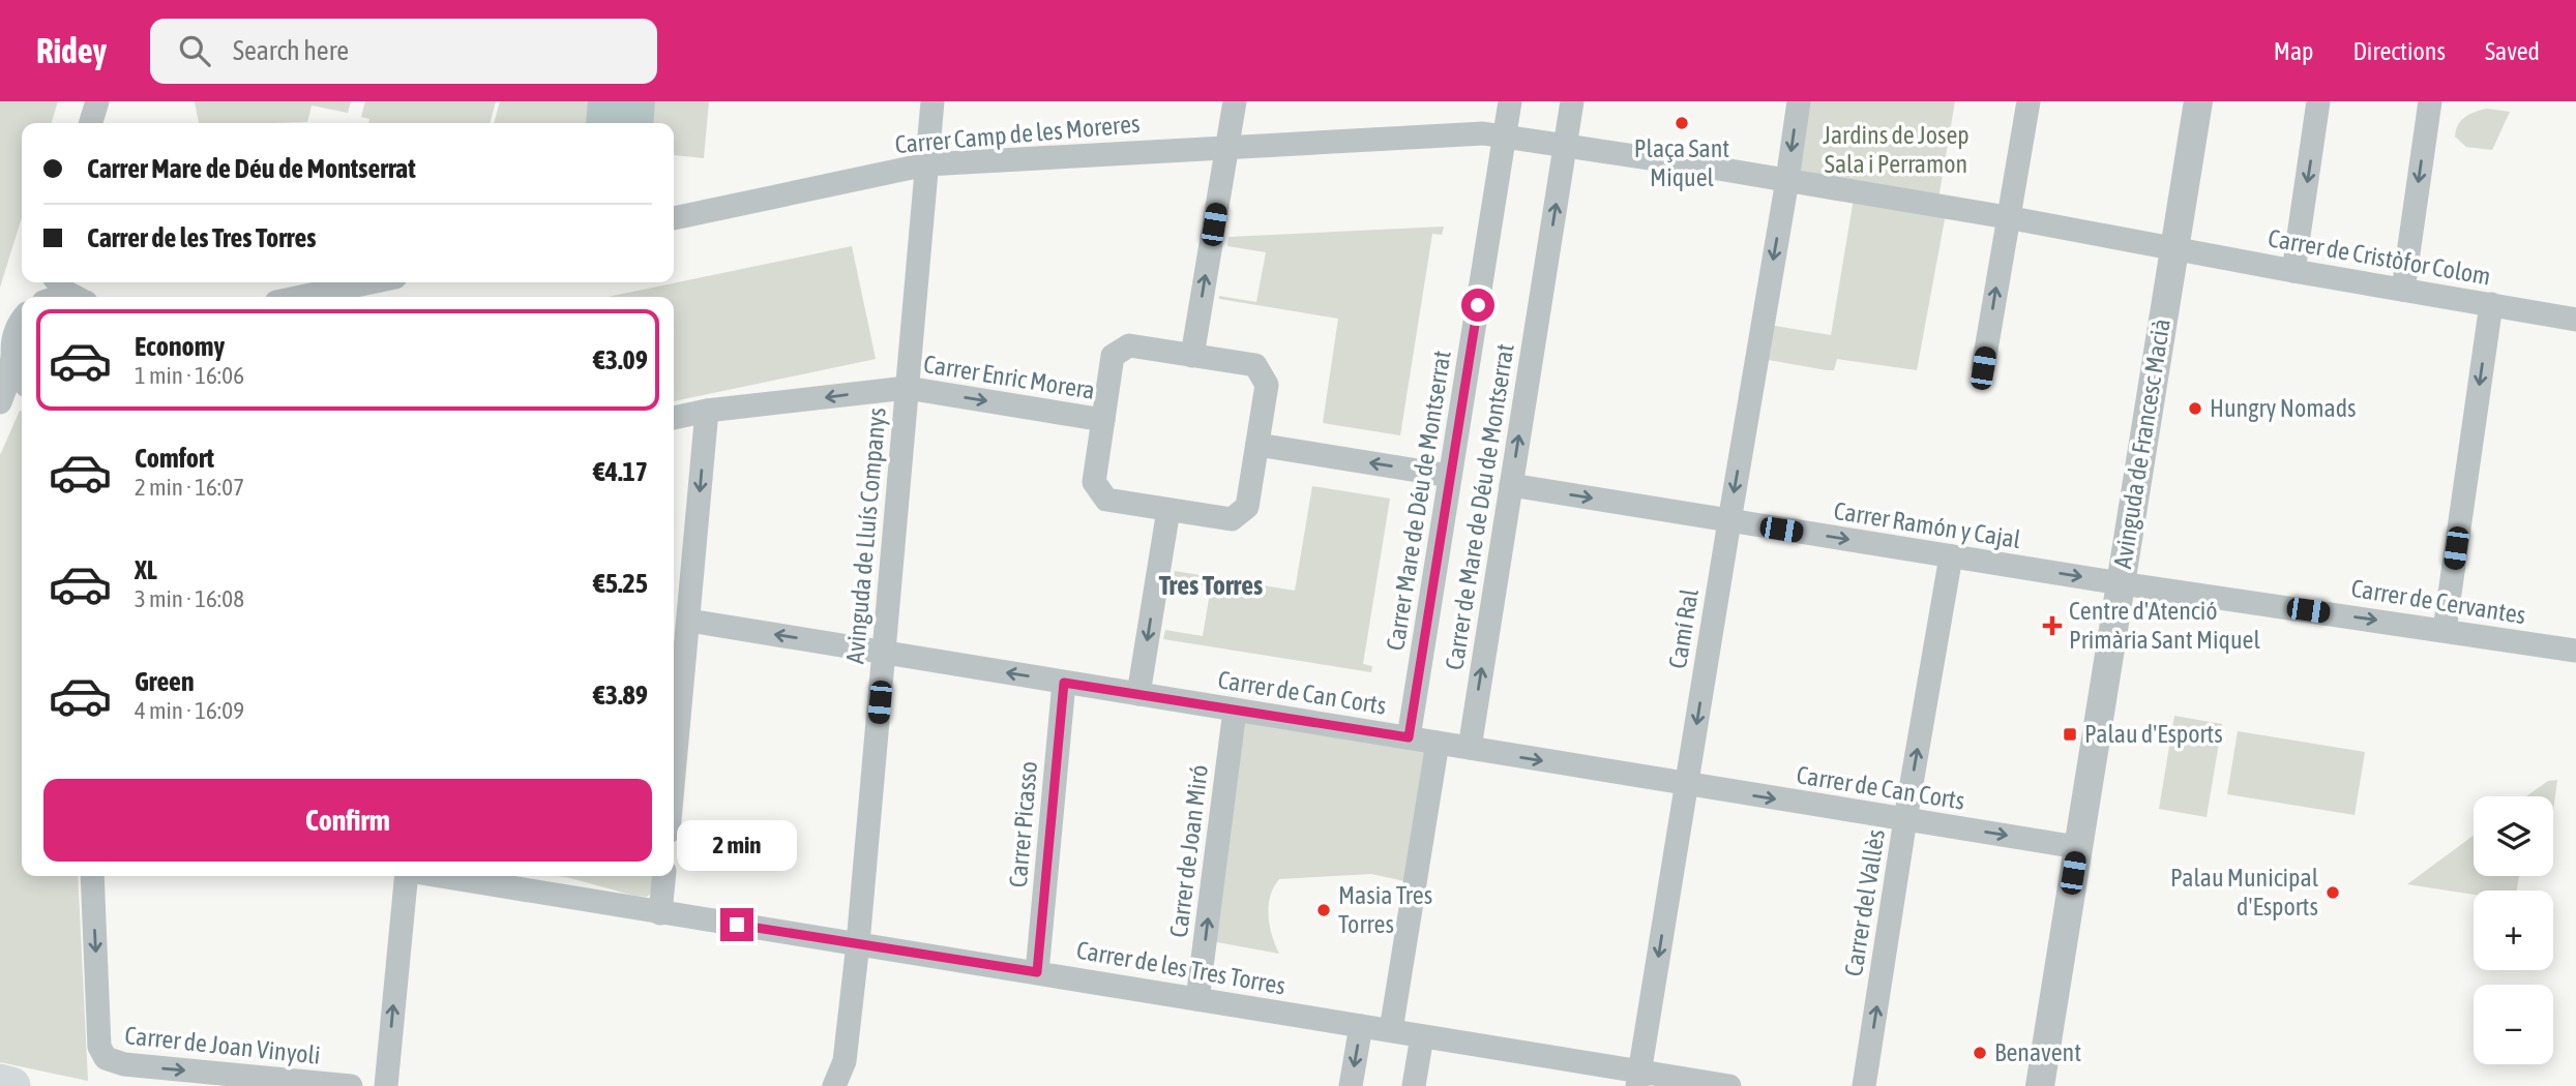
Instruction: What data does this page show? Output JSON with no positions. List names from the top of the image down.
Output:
{
  "streets": {
    "street": [
      "Carrer Camp de les Moreres",
      "Carrer de Cristòfor Colom",
      "Carrer Enric Morera",
      "Avinguda de Francesc Macià",
      "Carrer Mare de Déu de Montserrat",
      "Carrer de Mare de Déu de Montserrat",
      "Carrer Ramón y Cajal",
      "Avinguda de Lluís Companys",
      "Carrer de Cervantes",
      "Camí Ral",
      "Carrer de Can Corts",
      "Carrer Picasso",
      "Carrer de Joan Miró",
      "Carrer del Vallès",
      "Carrer de les Tres Torres",
      "Carrer de Joan Vinyoli"
    ]
  },
  "crossings": [
    ["Carrer Camp de les Moreres", "Carrer de Cristòfor Colom"],
    ["Carrer Camp de les Moreres", "Carrer Mare de Déu de Montserrat"],
    ["Carrer Camp de les Moreres", "Carrer de Mare de Déu de Montserrat"],
    ["Carrer Camp de les Moreres", "Avinguda de Lluís Companys"],
    ["Carrer Camp de les Moreres", "Camí Ral"],
    ["Carrer de Cristòfor Colom", "Avinguda de Francesc Macià"],
    ["Carrer de Cristòfor Colom", "Camí Ral"],
    ["Carrer Enric Morera", "Avinguda de Lluís Companys"],
    ["Avinguda de Francesc Macià", "Carrer Ramón y Cajal"],
    ["Avinguda de Francesc Macià", "Carrer de Cervantes"],
    ["Avinguda de Francesc Macià", "Carrer de Can Corts"],
    ["Carrer Mare de Déu de Montserrat", "Carrer de Can Corts"],
    ["Carrer de Mare de Déu de Montserrat", "Carrer Ramón y Cajal"],
    ["Carrer de Mare de Déu de Montserrat", "Carrer de Can Corts"],
    ["Carrer Ramón y Cajal", "Carrer de Cervantes"],
    ["Carrer Ramón y Cajal", "Camí Ral"],
    ["Carrer Ramón y Cajal", "Carrer del Vallès"],
    ["Avinguda de Lluís Companys", "Carrer de Can Corts"],
    ["Avinguda de Lluís Companys", "Carrer de les Tres Torres"],
    ["Camí Ral", "Carrer de Can Corts"],
    ["Camí Ral", "Carrer de les Tres Torres"],
    ["Carrer de Can Corts", "Carrer Picasso"],
    ["Carrer de Can Corts", "Carrer de Joan Miró"],
    ["Carrer de Can Corts", "Carrer del Vallès"],
    ["Carrer Picasso", "Carrer de les Tres Torres"],
    ["Carrer de Joan Miró", "Carrer de les Tres Torres"]
  ],
  "one_way": [
    "Carrer de Mare de Déu de Montserrat",
    "Carrer Ramón y Cajal",
    "Carrer de Cervantes",
    "Camí Ral",
    "Carrer del Vallès"
  ],
  "districts": ["Tres Torres"],
  "parks": ["Jardins de Josep Sala i Perramon"],
  "places": {
    "other": [
      "Plaça Sant Miquel",
      "Hungry Nomads",
      "Palau Municipal d'Esports",
      "Masia Tres Torres",
      "Benavent"
    ],
    "health": ["Centre d'Atenció Primària Sant Miquel"],
    "transit": ["Palau d'Esports"]
  },
  "page": {
    "header": "Ridey",
    "search": "Search here",
    "nav": ["Map", "Directions", "Saved"],
    "banner": ["Carrer Mare de Déu de Montserrat", "Carrer de les Tres Torres"],
    "list": [
      {
        "name": "Economy",
        "note": "1 min · 16:06",
        "value": "€3.09"
      },
      {
        "name": "Comfort",
        "note": "2 min · 16:07",
        "value": "€4.17"
      },
      {
        "name": "XL",
        "note": "3 min · 16:08",
        "value": "€5.25"
      },
      {
        "name": "Green",
        "note": "4 min · 16:09",
        "value": "€3.89"
      }
    ],
    "buttons": "Confirm",
    "map_buttons": ["+", "−"],
    "bubble": "2 min"
  }
}
